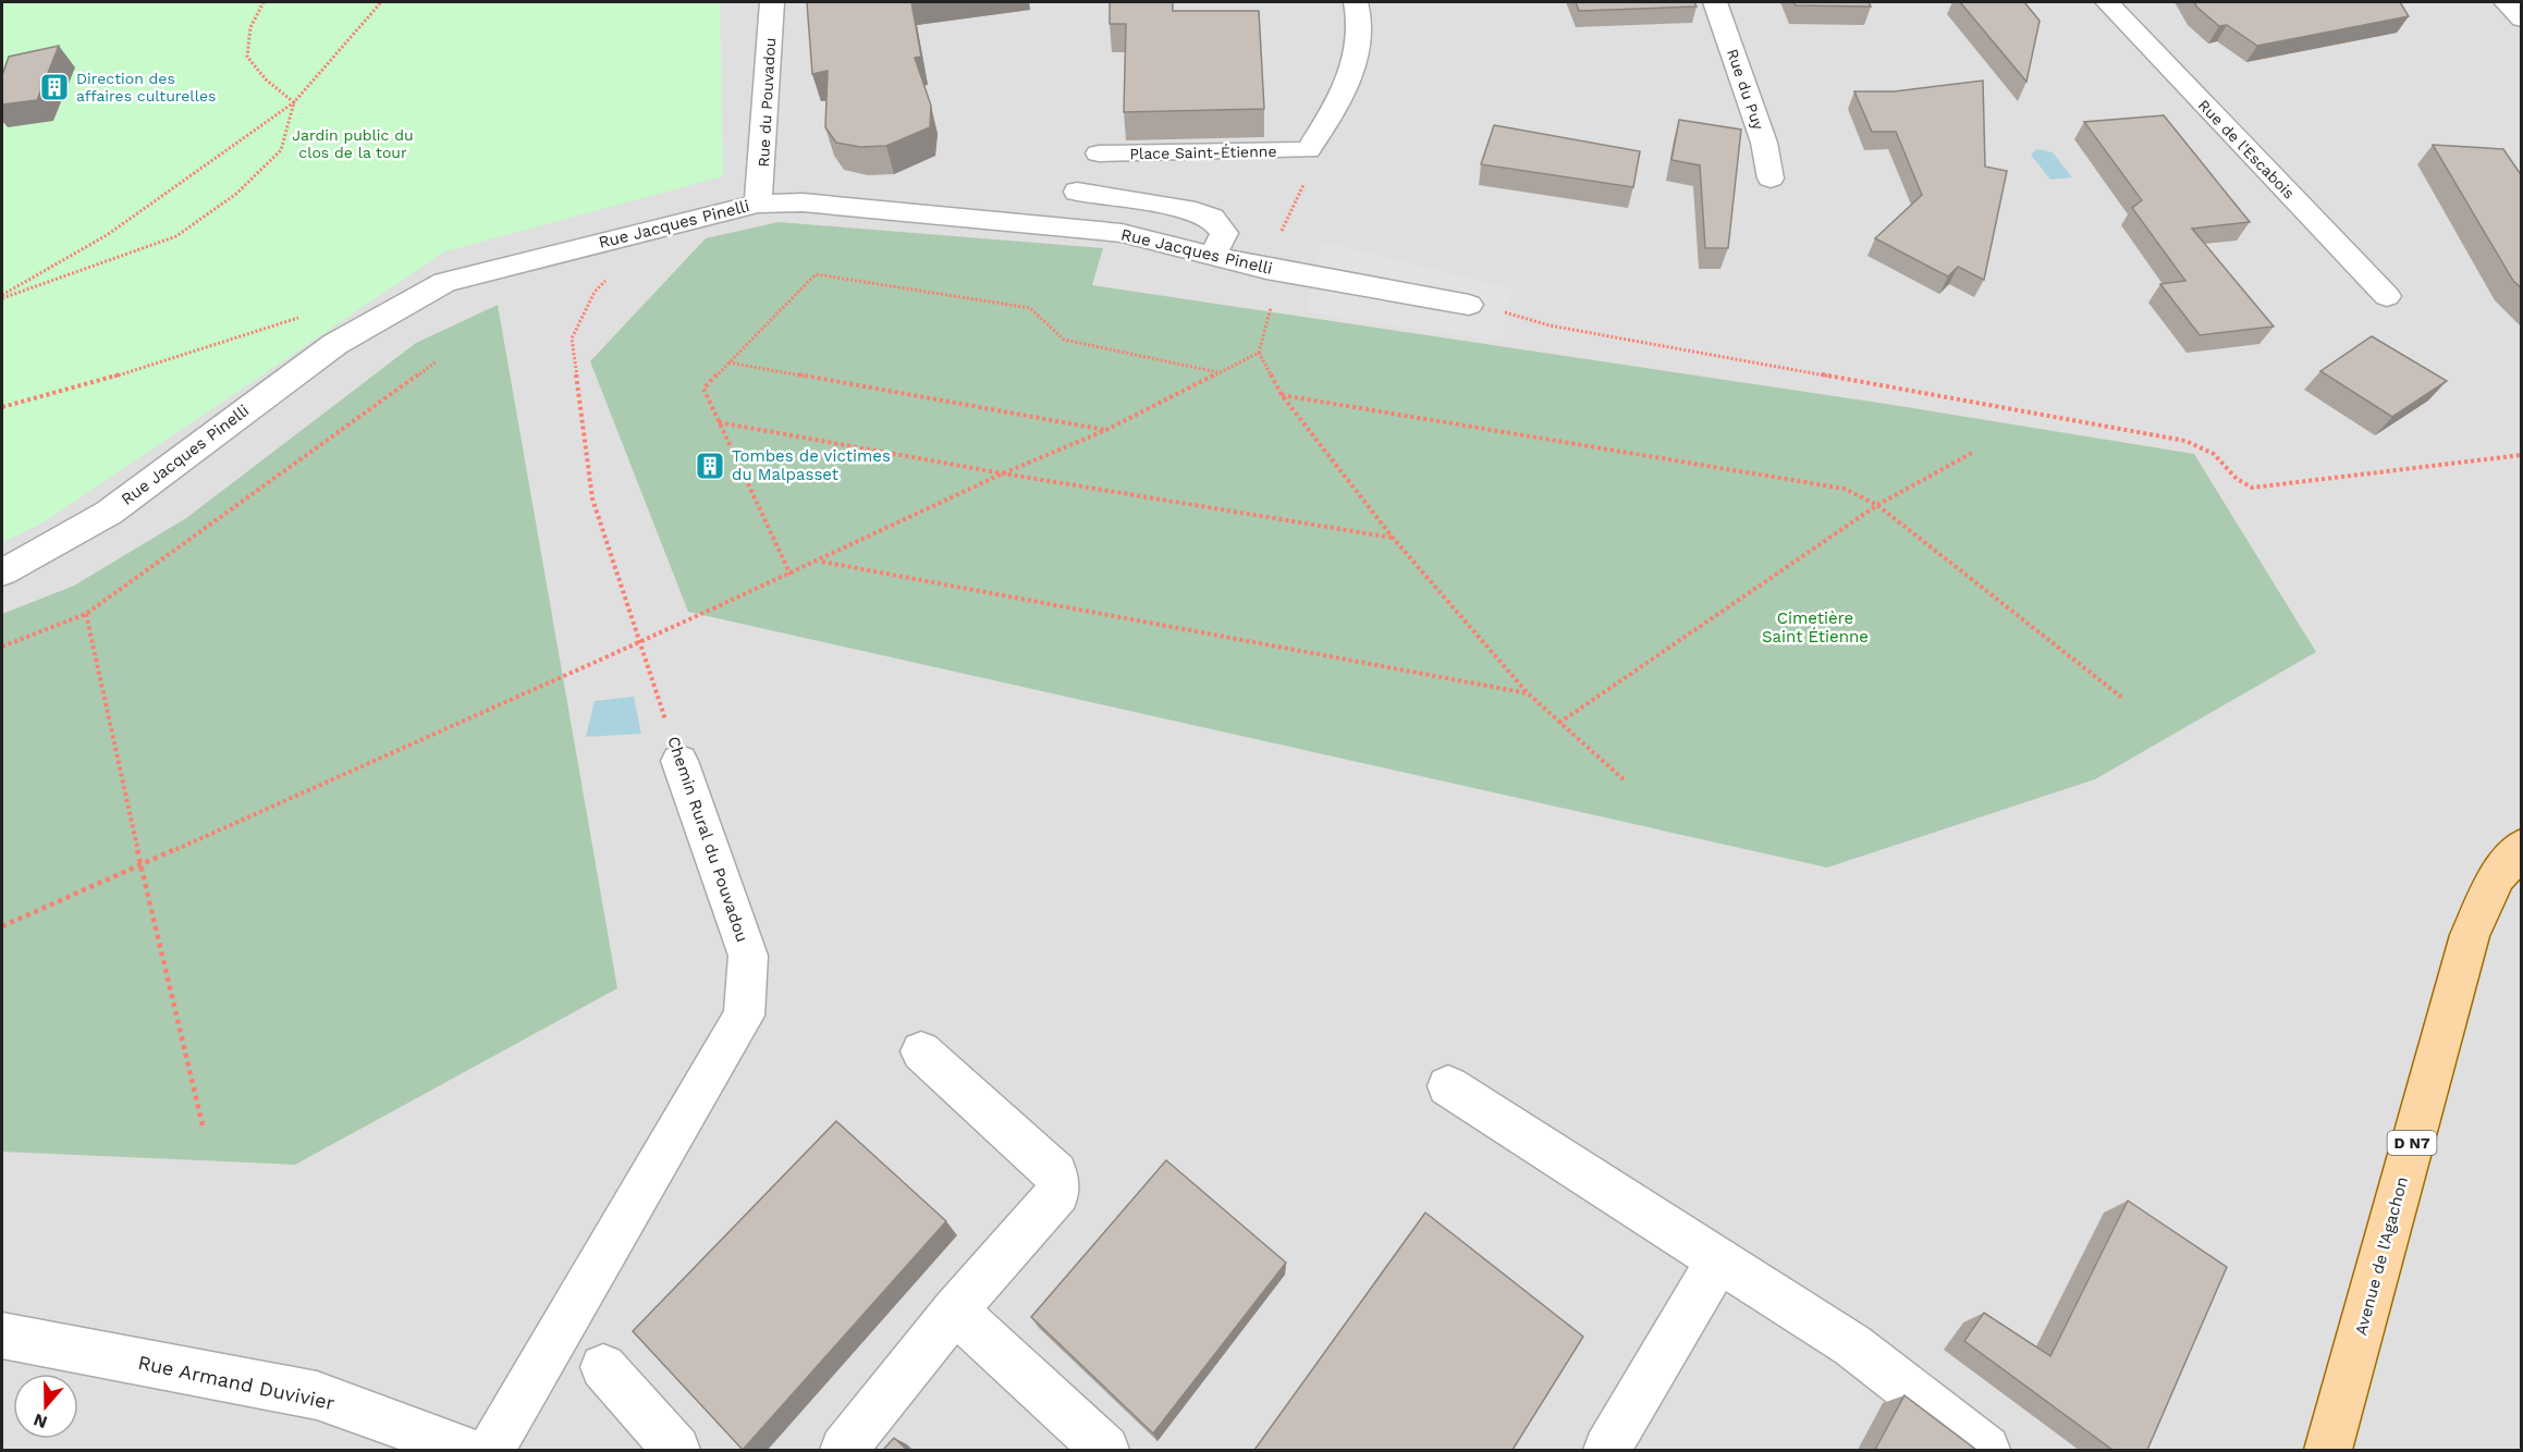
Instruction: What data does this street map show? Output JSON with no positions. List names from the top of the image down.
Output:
{
  "streets": {
    "main road": ["D N7", "Avenue de l'Agachon"],
    "street": [
      "Rue du Puy",
      "Rue du Pouvadou",
      "Rue de l'Escabois",
      "Place Saint-Étienne",
      "Rue Jacques Pinelli",
      "Chemin Rural du Pouvadou",
      "Rue Armand Duvivier"
    ]
  },
  "crossings": [
    ["Rue du Pouvadou", "Rue Jacques Pinelli"],
    ["Rue Jacques Pinelli", "Chemin Rural du Pouvadou"]
  ],
  "parks": ["Jardin public du clos de la tour", "Cimetière Saint Étienne"],
  "places": {
    "building": ["Direction des affaires culturelles", "Tombes de victimes du Malpasset"]
  },
  "north": "bottom"
}
